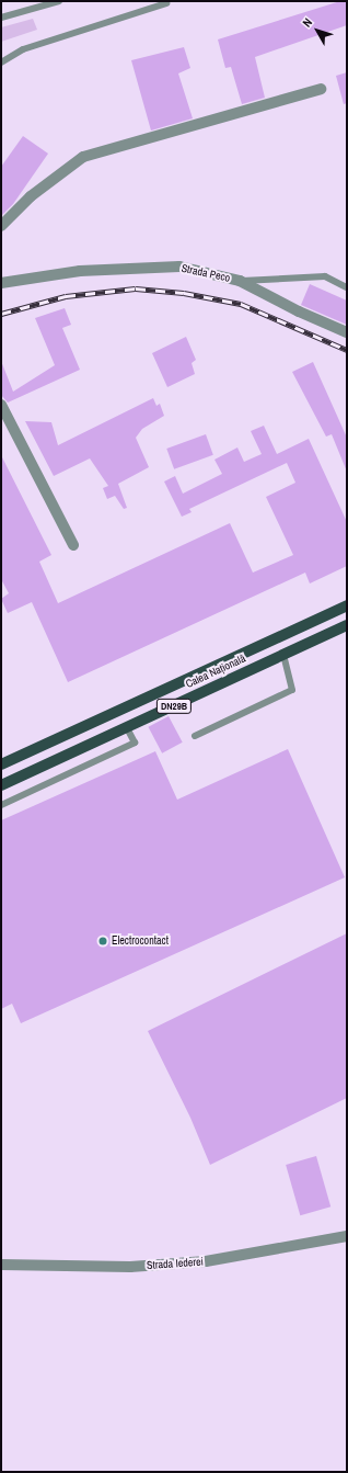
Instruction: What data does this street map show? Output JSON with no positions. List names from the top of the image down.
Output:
{
  "streets": {
    "main road": ["Calea Națională", "DN29B"],
    "street": ["Strada Peco", "Strada Iederei"]
  },
  "places": ["Electrocontact"],
  "north": "top left"
}
